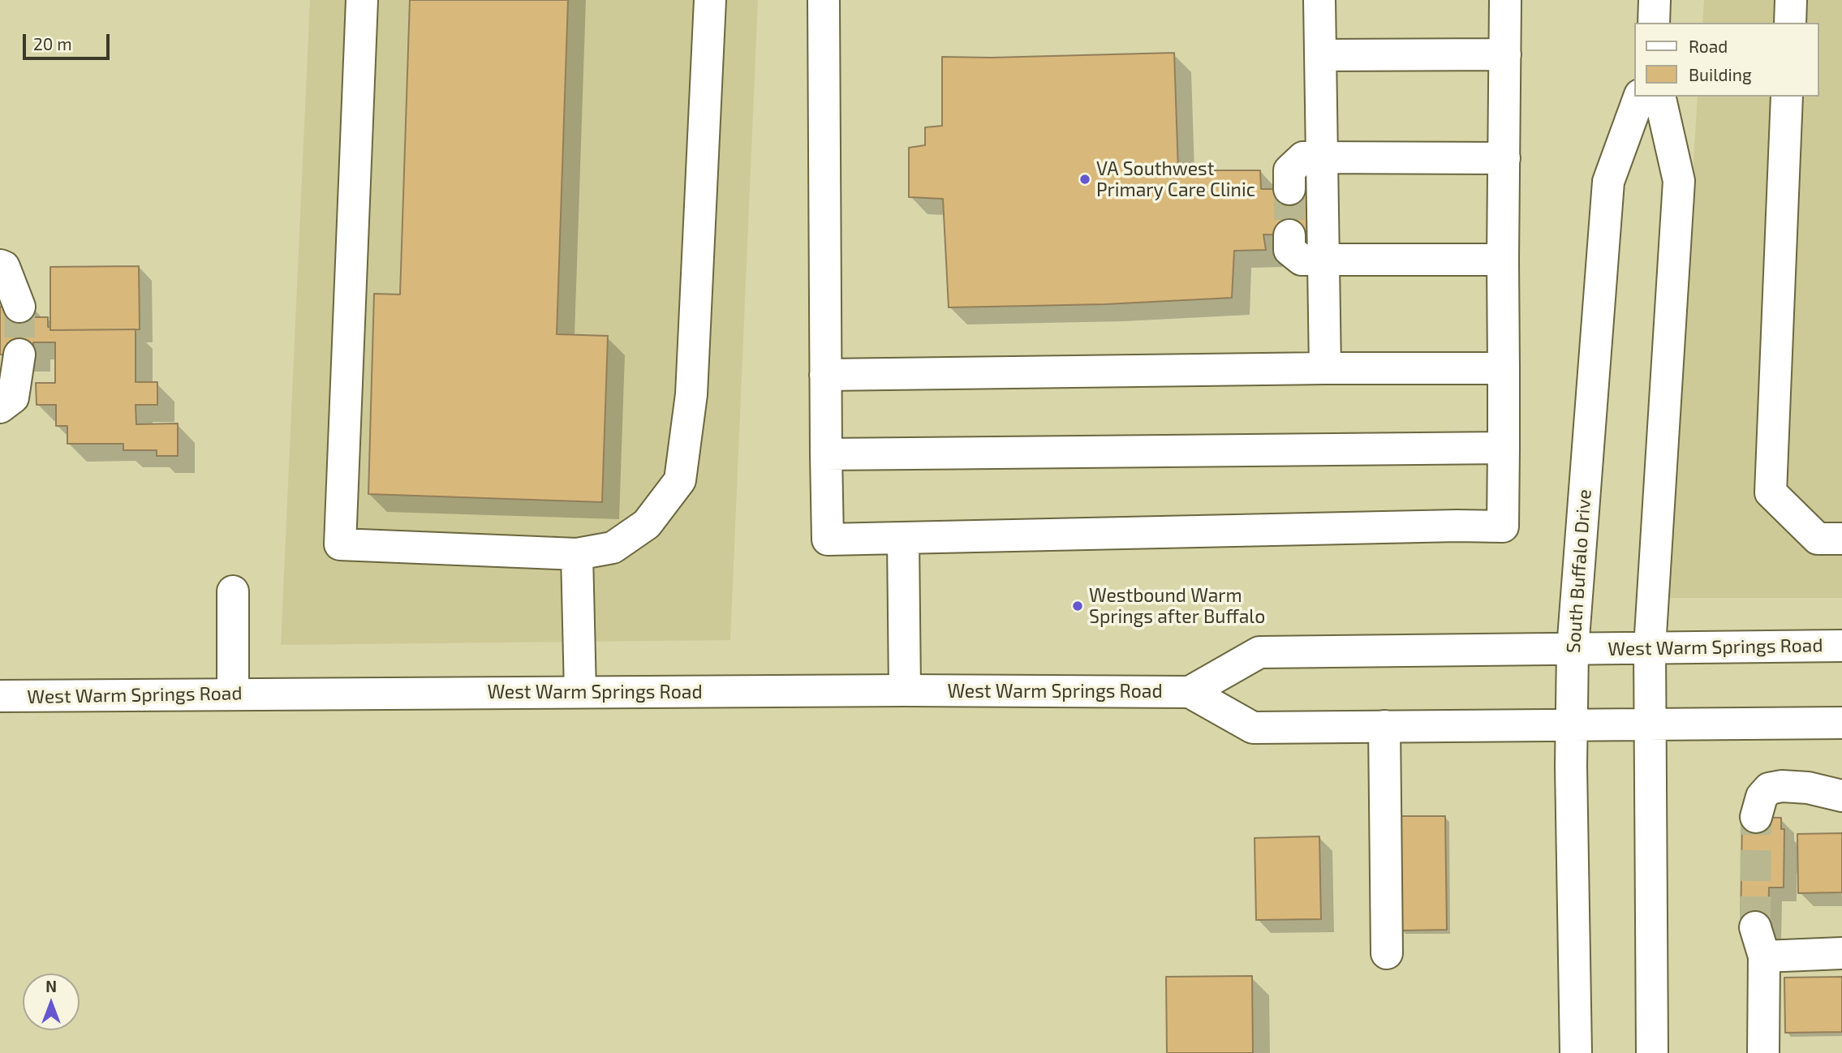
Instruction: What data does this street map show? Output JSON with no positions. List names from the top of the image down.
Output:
{
  "streets": {
    "main road": ["South Buffalo Drive", "West Warm Springs Road"]
  },
  "crossings": [
    ["South Buffalo Drive", "West Warm Springs Road"]
  ],
  "places": ["VA Southwest Primary Care Clinic", "Westbound Warm Springs after Buffalo"],
  "legend": ["Road", "Building"],
  "scale_bar": "20 m",
  "north": "top"
}
